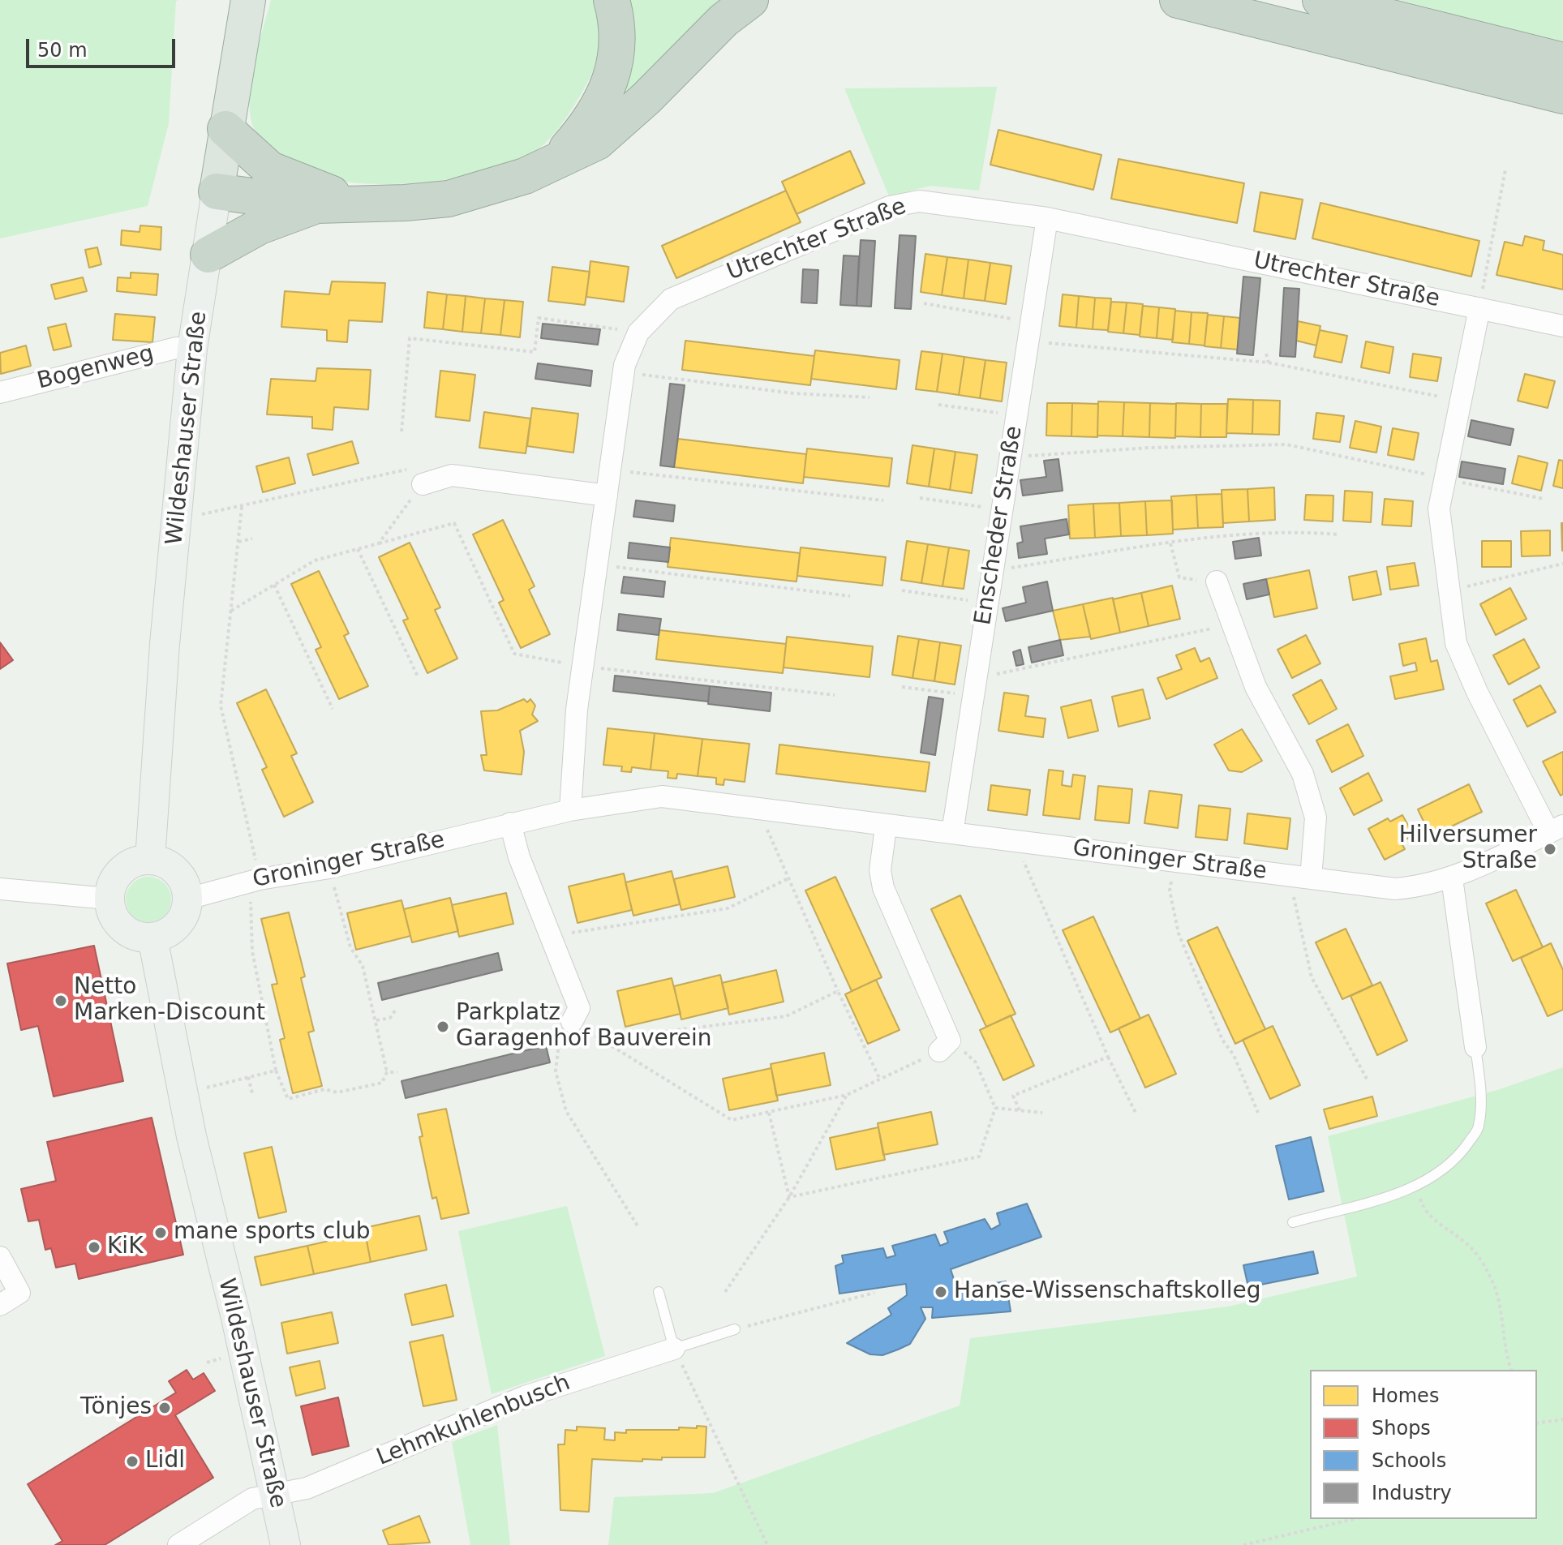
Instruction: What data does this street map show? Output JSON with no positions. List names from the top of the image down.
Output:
{
  "streets": {
    "main road": ["Wildeshauser Straße"],
    "street": [
      "Utrechter Straße",
      "Bogenweg",
      "Enscheder Straße",
      "Groninger Straße",
      "Lehmkuhlenbusch"
    ]
  },
  "crossings": [
    ["Utrechter Straße", "Enscheder Straße"],
    ["Utrechter Straße", "Groninger Straße"],
    ["Bogenweg", "Wildeshauser Straße"],
    ["Wildeshauser Straße", "Groninger Straße"],
    ["Wildeshauser Straße", "Lehmkuhlenbusch"],
    ["Enscheder Straße", "Groninger Straße"]
  ],
  "places": [
    "Hilversumer Straße",
    "Netto Marken-Discount",
    "Parkplatz Garagenhof Bauverein",
    "mane sports club",
    "KiK",
    "Hanse-Wissenschaftskolleg",
    "Tönjes",
    "Lidl"
  ],
  "legend": [
    "Homes",
    "Shops",
    "Schools",
    "Industry"
  ],
  "scale_bar": "50 m"
}
